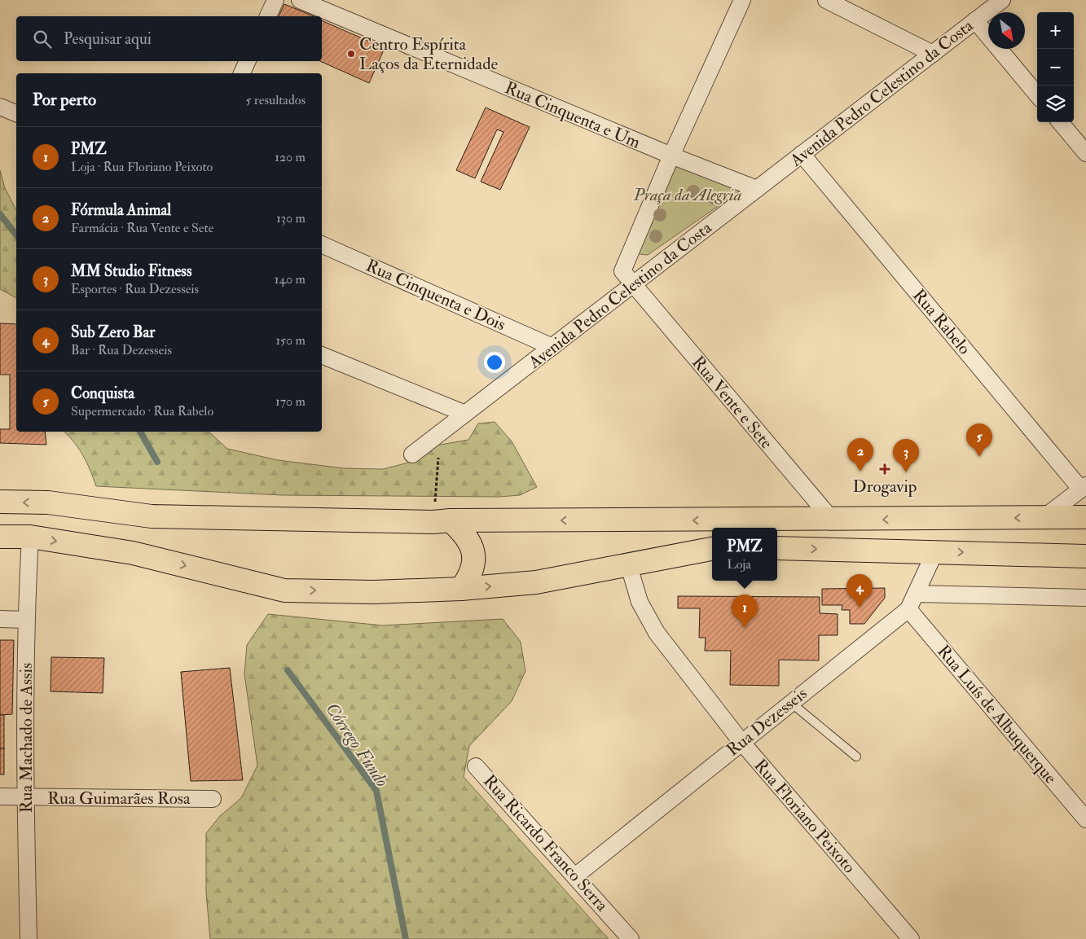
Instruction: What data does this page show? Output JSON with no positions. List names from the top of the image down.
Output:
{
  "streets": {
    "street": [
      "Avenida Pedro Celestino da Costa",
      "Rua Cinquenta e Um",
      "Rua Cinquenta e Dois",
      "Rua Rabelo",
      "Rua Vente e Sete",
      "Rua Luís de Albuquerque",
      "Rua Dezesseis",
      "Rua Machado de Assis",
      "Rua Guimarães Rosa",
      "Rua Floriano Peixoto",
      "Rua Ricardo Franco Serra"
    ]
  },
  "crossings": [
    ["Avenida Pedro Celestino da Costa", "Rua Cinquenta e Um"],
    ["Avenida Pedro Celestino da Costa", "Rua Cinquenta e Dois"],
    ["Avenida Pedro Celestino da Costa", "Rua Rabelo"],
    ["Avenida Pedro Celestino da Costa", "Rua Vente e Sete"],
    ["Rua Cinquenta e Um", "Rua Vente e Sete"],
    ["Rua Luís de Albuquerque", "Rua Dezesseis"],
    ["Rua Dezesseis", "Rua Floriano Peixoto"],
    ["Rua Dezesseis", "Rua Ricardo Franco Serra"],
    ["Rua Machado de Assis", "Rua Guimarães Rosa"]
  ],
  "water": ["Córrego Fundo"],
  "parks": ["Praça da Alegria"],
  "places": {
    "other": ["Centro Espírita Laços da Eternidade"],
    "health": ["Drogavip"]
  },
  "north": "bottom right",
  "page": {
    "map_buttons": ["+", "−"],
    "search": "Pesquisar aqui",
    "heading": ["Por perto", "5 resultados"],
    "list": [
      {
        "mark": "1",
        "name": "PMZ",
        "note": "Loja · Rua Floriano Peixoto",
        "value": "120 m"
      },
      {
        "mark": "2",
        "name": "Fórmula Animal",
        "note": "Farmácia · Rua Vente e Sete",
        "value": "130 m"
      },
      {
        "mark": "3",
        "name": "MM Studio Fitness",
        "note": "Esportes · Rua Dezesseis",
        "value": "140 m"
      },
      {
        "mark": "4",
        "name": "Sub Zero Bar",
        "note": "Bar · Rua Dezesseis",
        "value": "150 m"
      },
      {
        "mark": "5",
        "name": "Conquista",
        "note": "Supermercado · Rua Rabelo",
        "value": "170 m"
      }
    ],
    "pins": [
      "5",
      "2",
      "3",
      "4",
      "1"
    ],
    "popup": ["PMZ", "Loja"]
  }
}
